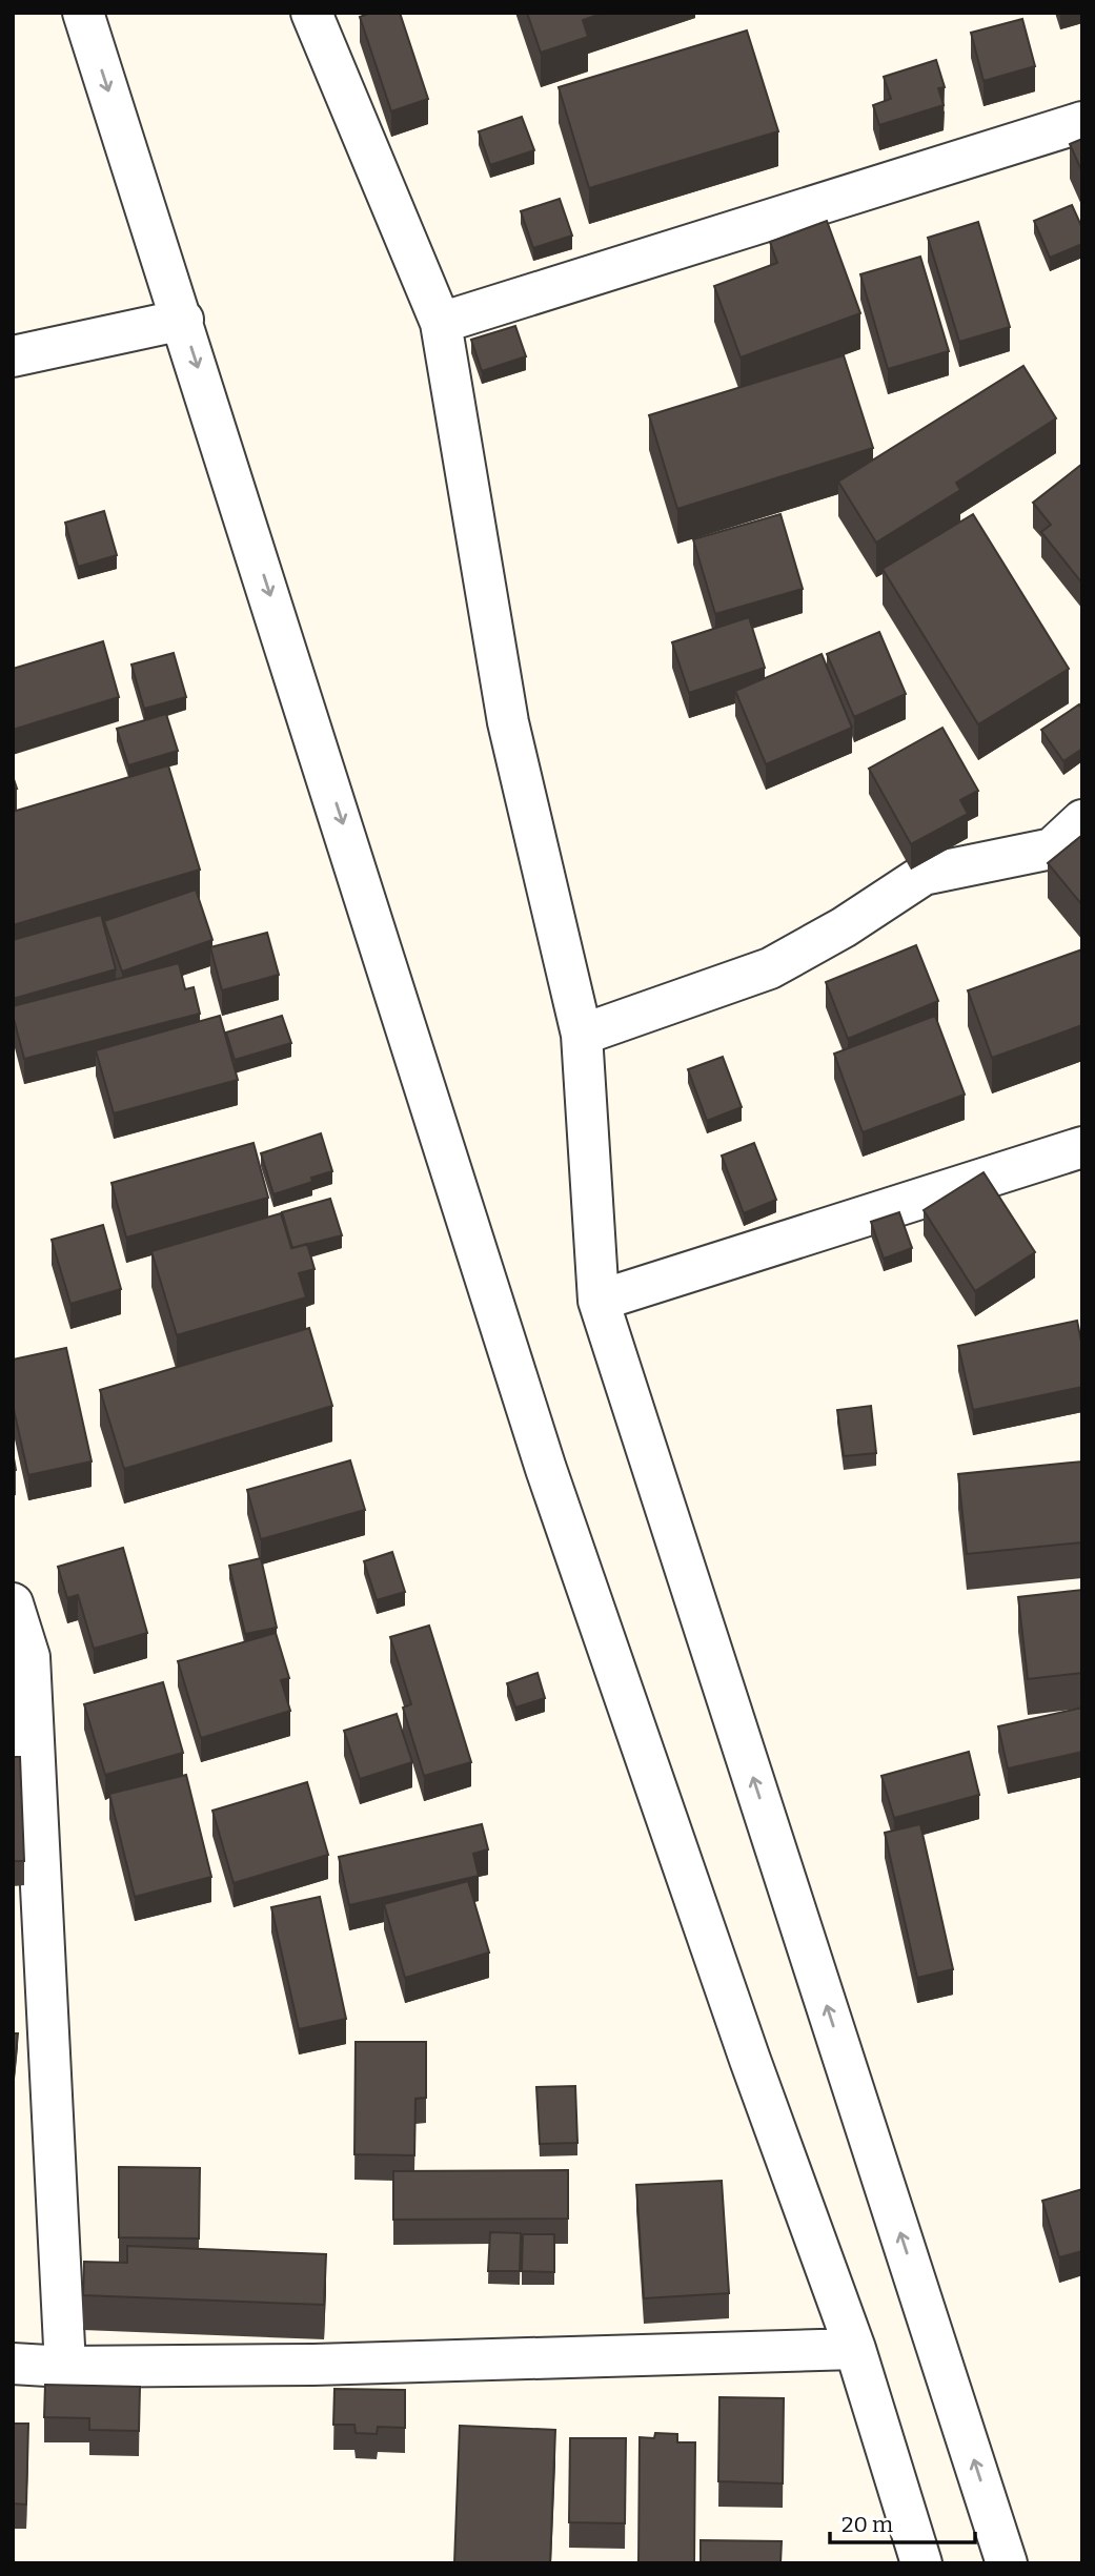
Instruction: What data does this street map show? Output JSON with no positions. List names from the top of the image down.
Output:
{
  "scale_bar": "20 m"
}
